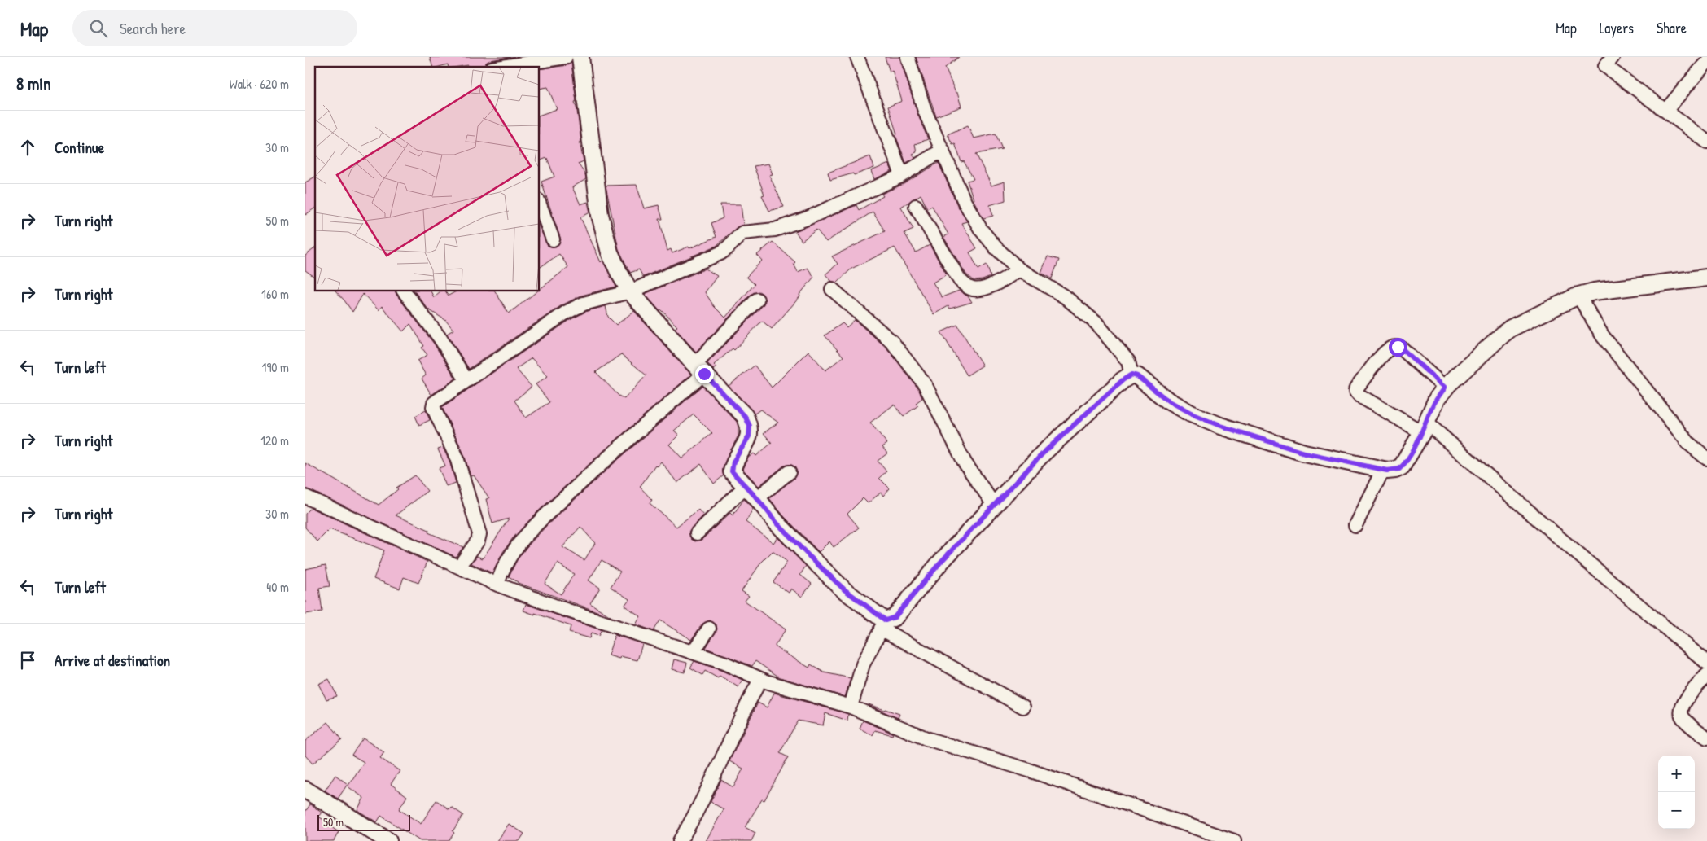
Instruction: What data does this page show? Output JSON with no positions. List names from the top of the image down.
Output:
{
  "scale_bar": "50 m",
  "page": {
    "header": "Map",
    "search": "Search here",
    "nav": ["Map", "Layers", "Share"],
    "heading": ["8 min", "Walk · 620 m"],
    "list": [
      ["Continue", "30 m"],
      ["Turn right", "50 m"],
      ["Turn right", "160 m"],
      ["Turn left", "190 m"],
      ["Turn right", "120 m"],
      ["Turn right", "30 m"],
      ["Turn left", "40 m"],
      "Arrive at destination"
    ],
    "map_buttons": ["+", "−"],
    "scale": "50 m"
  }
}
